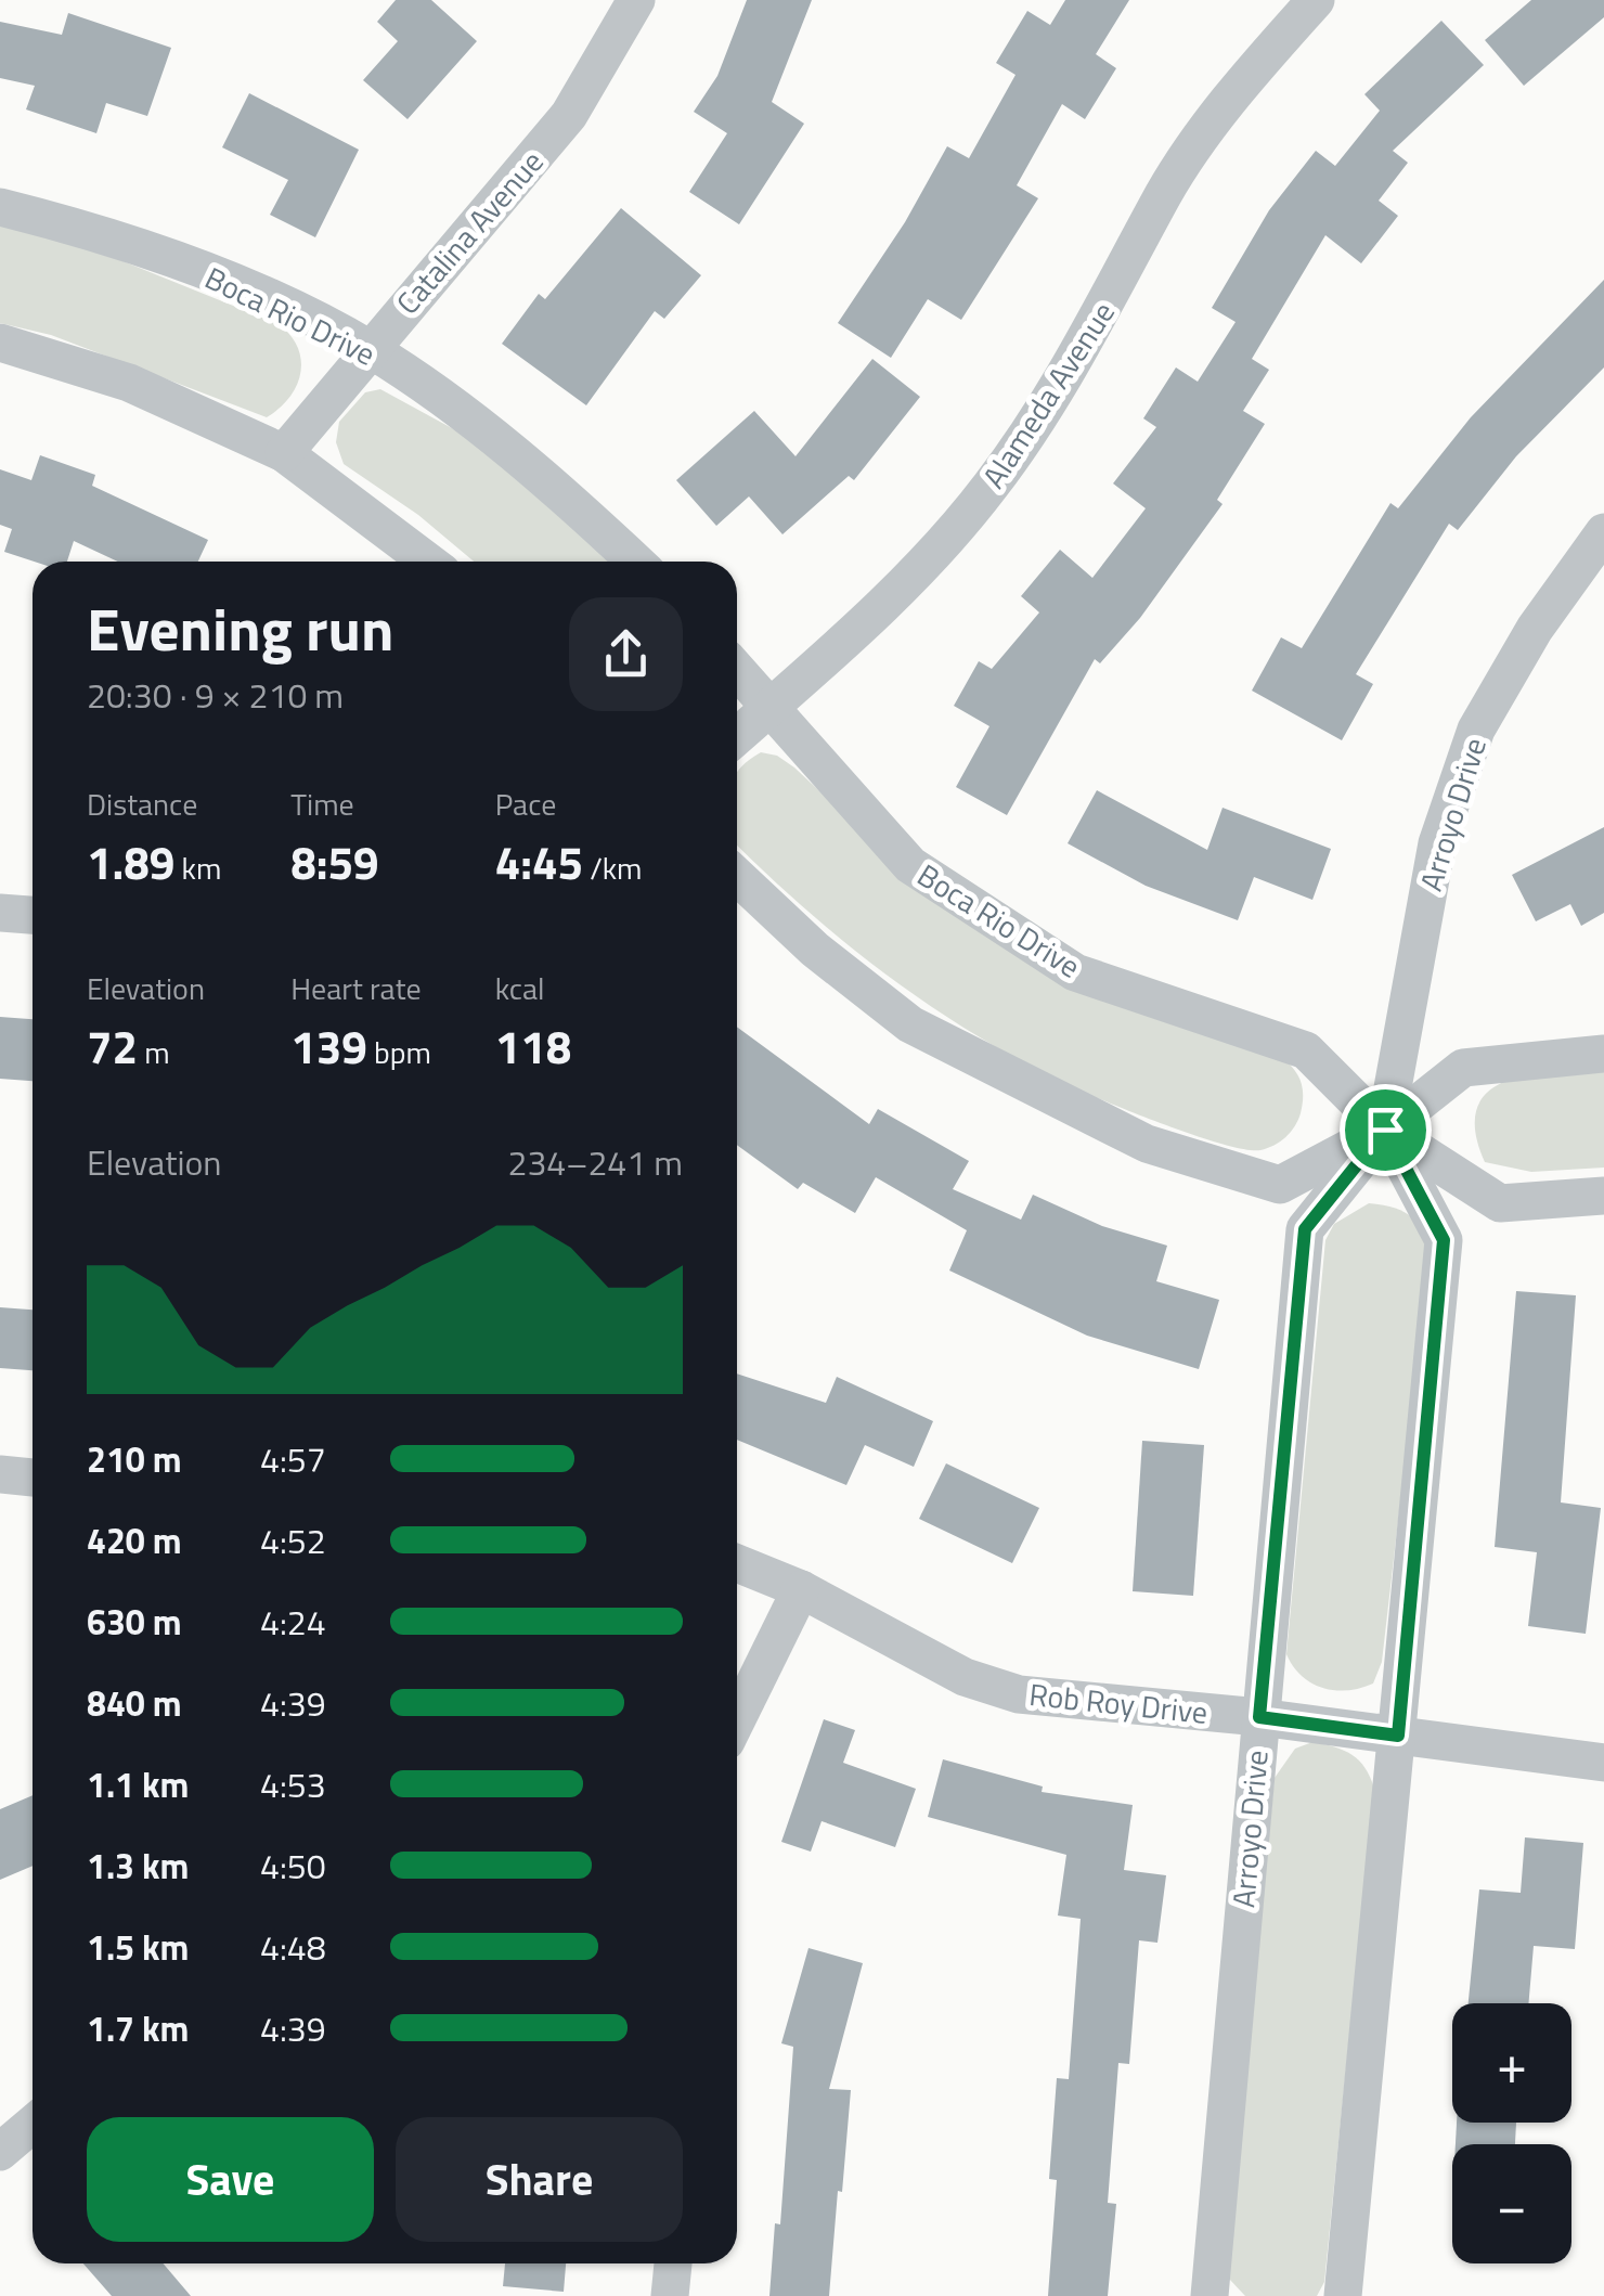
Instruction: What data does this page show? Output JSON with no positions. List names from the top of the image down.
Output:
{
  "streets": {
    "street": [
      "Catalina Avenue",
      "Boca Rio Drive",
      "Alameda Avenue",
      "Arroyo Drive",
      "Rob Roy Drive"
    ]
  },
  "crossings": [
    ["Catalina Avenue", "Boca Rio Drive"],
    ["Boca Rio Drive", "Alameda Avenue"],
    ["Boca Rio Drive", "Arroyo Drive"],
    ["Arroyo Drive", "Rob Roy Drive"]
  ],
  "page": {
    "heading": ["Evening run", "20:30 · 9 × 210 m"],
    "stats": [
      ["Distance", "1.89 km"],
      ["Time", "8:59"],
      ["Pace", "4:45 /km"],
      ["Elevation", "72 m"],
      ["Heart rate", "139 bpm"],
      ["kcal", "118"]
    ],
    "chart": ["Elevation", "234–241 m"],
    "list": [
      {
        "name": "210 m",
        "note": "4:57"
      },
      {
        "name": "420 m",
        "note": "4:52"
      },
      {
        "name": "630 m",
        "note": "4:24"
      },
      {
        "name": "840 m",
        "note": "4:39"
      },
      {
        "name": "1.1 km",
        "note": "4:53"
      },
      {
        "name": "1.3 km",
        "note": "4:50"
      },
      {
        "name": "1.5 km",
        "note": "4:48"
      },
      {
        "name": "1.7 km",
        "note": "4:39"
      }
    ],
    "map_buttons": ["+", "−"],
    "buttons": ["Save", "Share"]
  }
}
